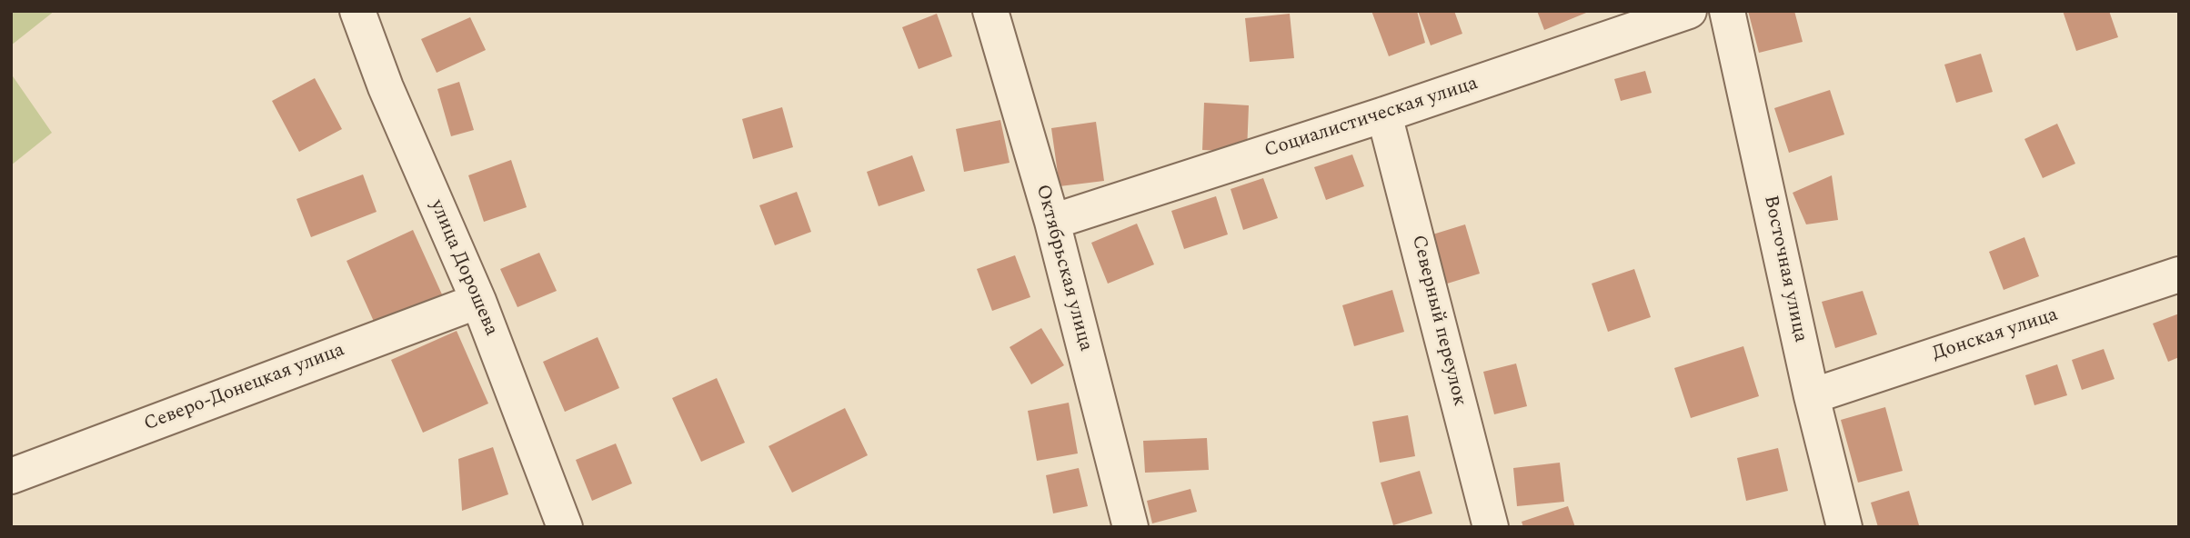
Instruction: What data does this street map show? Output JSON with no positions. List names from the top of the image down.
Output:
{
  "streets": {
    "street": [
      "Социалистическая улица",
      "улица Дорошева",
      "Октябрьская улица",
      "Восточная улица",
      "Северный переулок",
      "Донская улица",
      "Северо-Донецкая улица"
    ]
  },
  "crossings": [
    ["Социалистическая улица", "Октябрьская улица"],
    ["Социалистическая улица", "Северный переулок"],
    ["улица Дорошева", "Северо-Донецкая улица"],
    ["Восточная улица", "Донская улица"]
  ]
}
